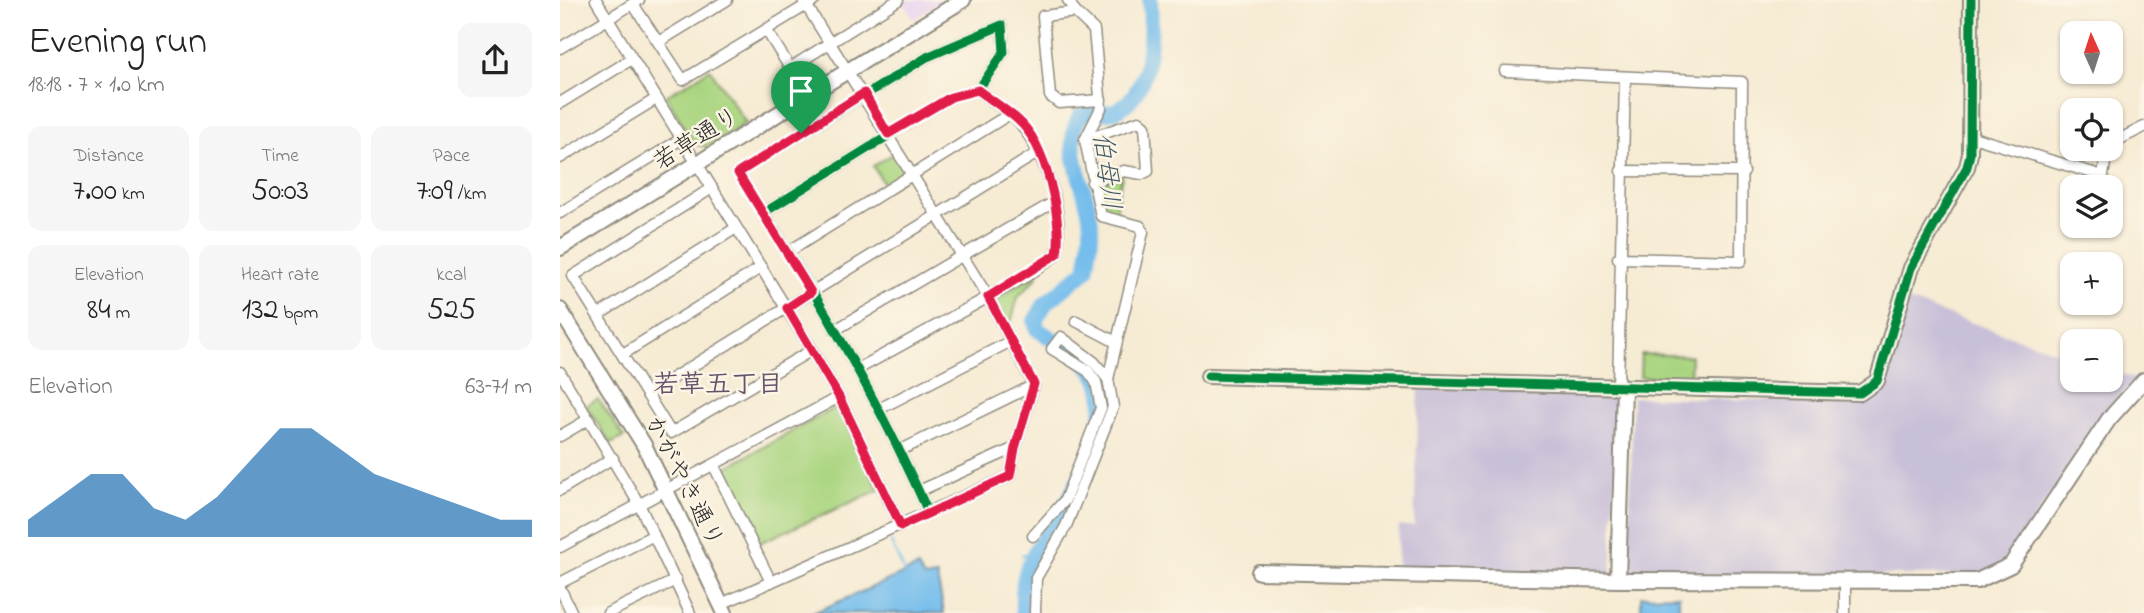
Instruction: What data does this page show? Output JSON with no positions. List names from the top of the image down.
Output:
{
  "streets": {
    "street": ["若草通り", "かがやき通り"]
  },
  "districts": ["若草五丁目"],
  "water": ["伯母川"],
  "north": "top",
  "page": {
    "heading": ["Evening run", "18:18 · 7 × 1.0 km"],
    "map_buttons": ["+", "−"],
    "stats": [
      ["Distance", "7.00 km"],
      ["Time", "50:03"],
      ["Pace", "7:09 /km"],
      ["Elevation", "84 m"],
      ["Heart rate", "132 bpm"],
      ["kcal", "525"]
    ],
    "chart": ["Elevation", "63–71 m"]
  }
}
